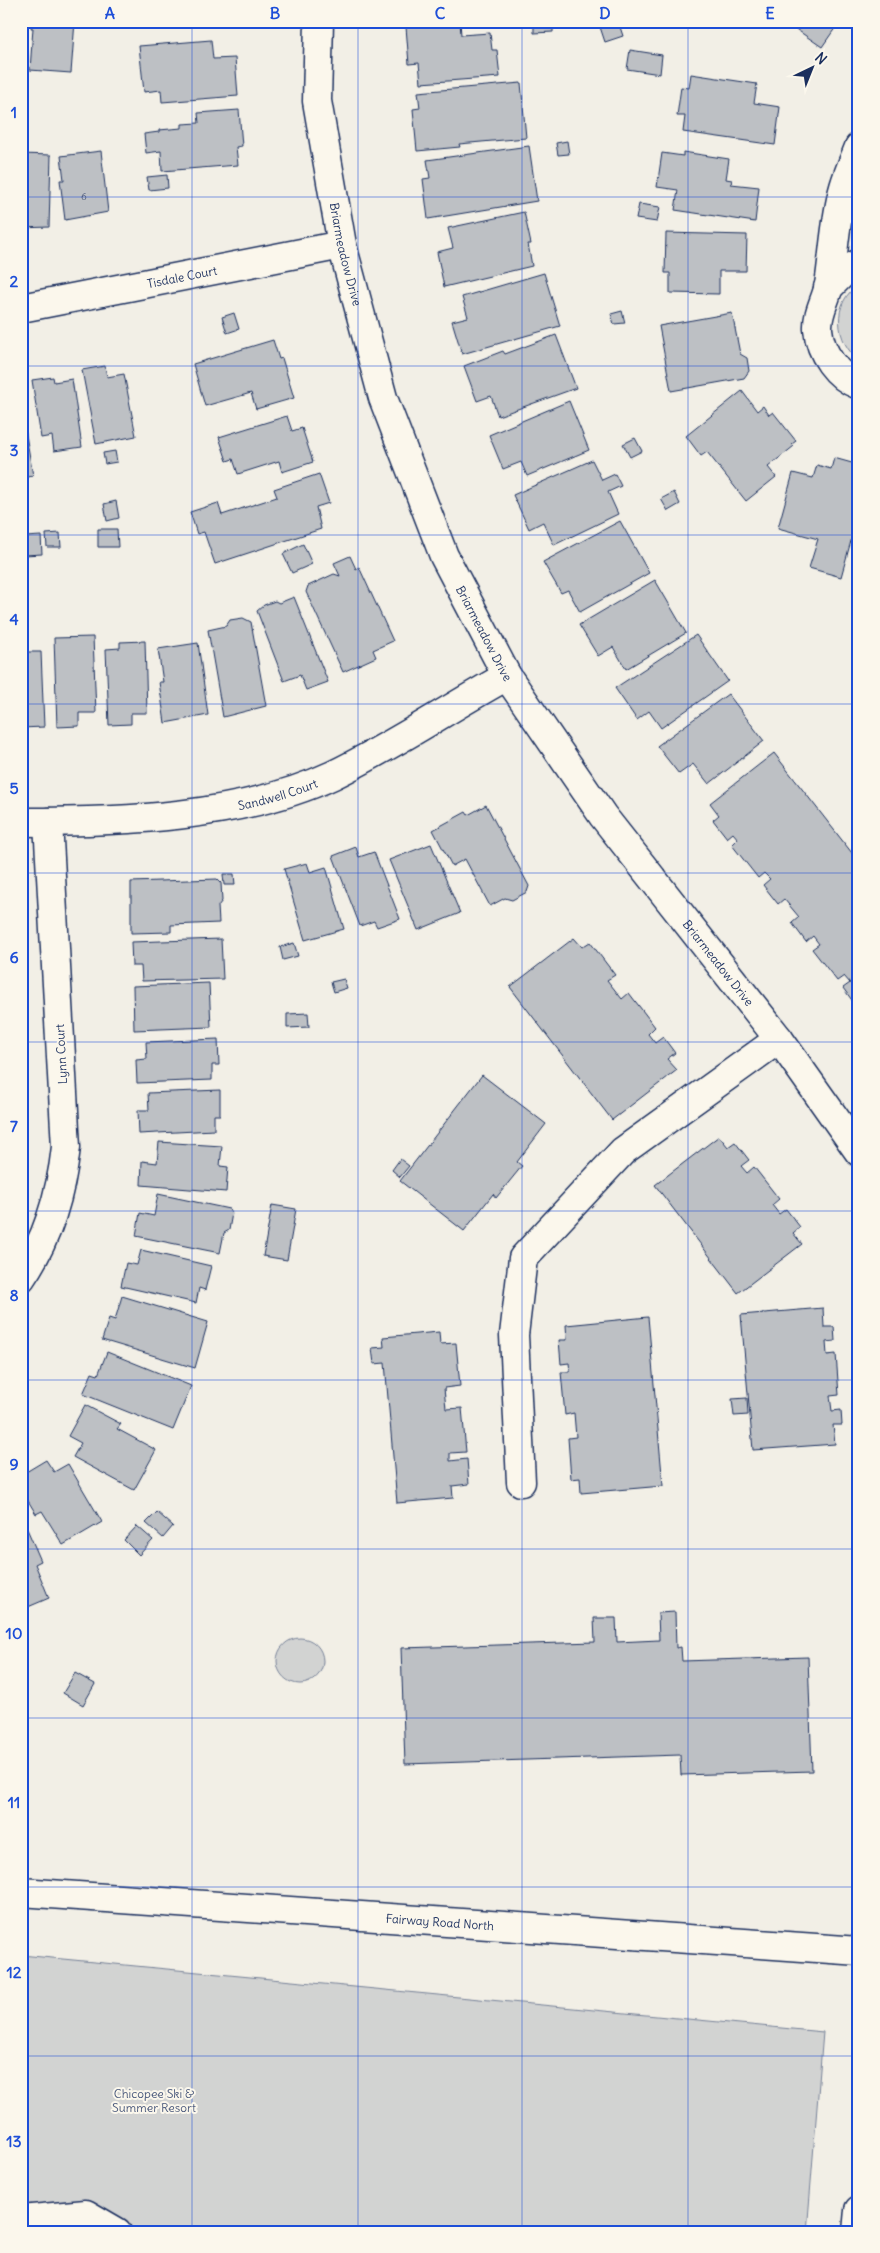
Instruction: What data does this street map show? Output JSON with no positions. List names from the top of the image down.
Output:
{
  "streets": {
    "street": [
      "Briarmeadow Drive",
      "Tisdale Court",
      "Sandwell Court",
      "Lynn Court",
      "Fairway Road North"
    ]
  },
  "crossings": [
    ["Briarmeadow Drive", "Tisdale Court"],
    ["Briarmeadow Drive", "Sandwell Court"],
    ["Sandwell Court", "Lynn Court"]
  ],
  "parks": ["Chicopee Ski & Summer Resort"],
  "house_numbers": ["6"],
  "north": "top right",
  "grid": {
    "columns": [
      "A",
      "B",
      "C",
      "D",
      "E"
    ],
    "rows": [
      "1",
      "2",
      "3",
      "4",
      "5",
      "6",
      "7",
      "8",
      "9",
      "10",
      "11",
      "12",
      "13"
    ]
  }
}
